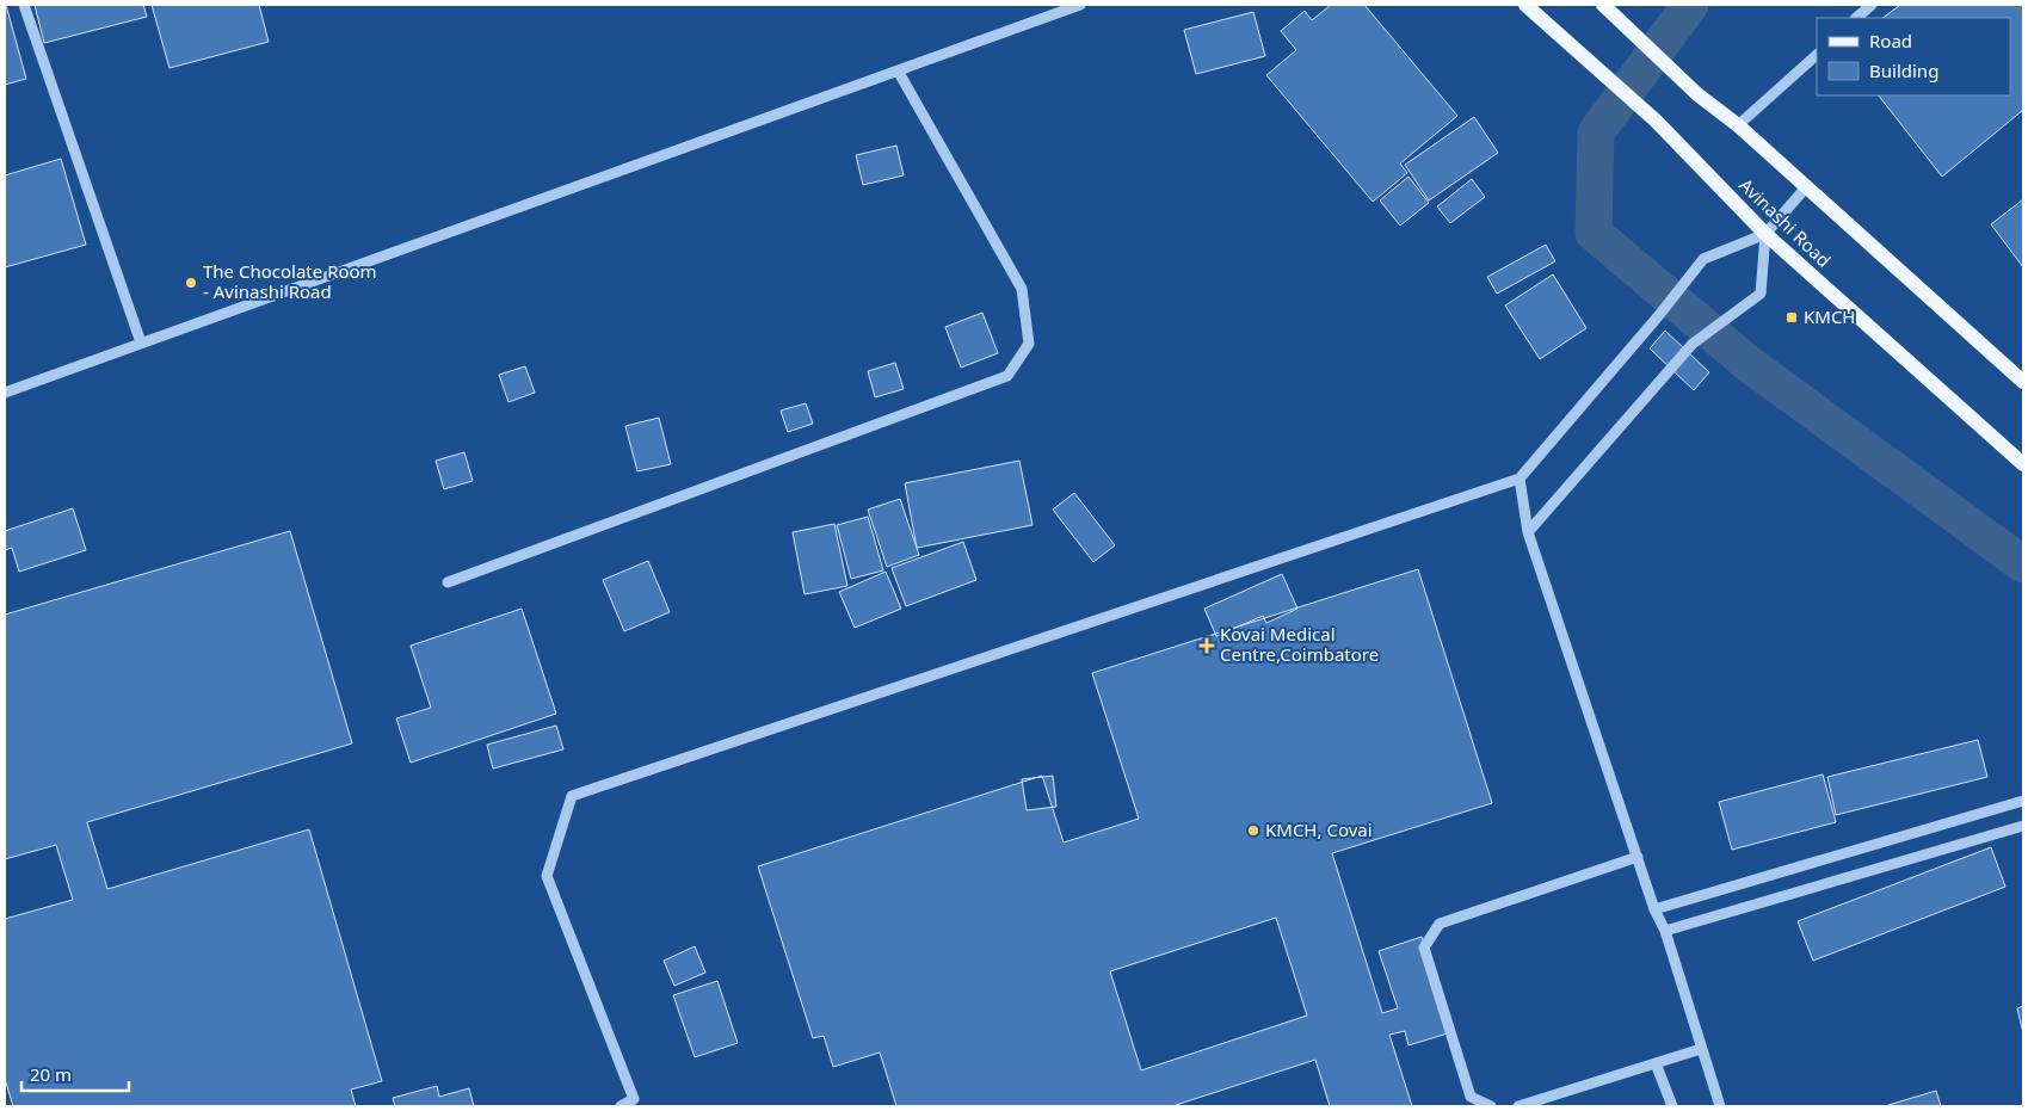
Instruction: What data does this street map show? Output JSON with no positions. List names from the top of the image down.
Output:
{
  "streets": {
    "main road": ["Avinashi Road"]
  },
  "places": {
    "other": ["The Chocolate Room - Avinashi Road", "KMCH, Covai"],
    "transit": ["KMCH"],
    "health": ["Kovai Medical Centre,Coimbatore"]
  },
  "legend": ["Road", "Building"],
  "scale_bar": "20 m"
}
